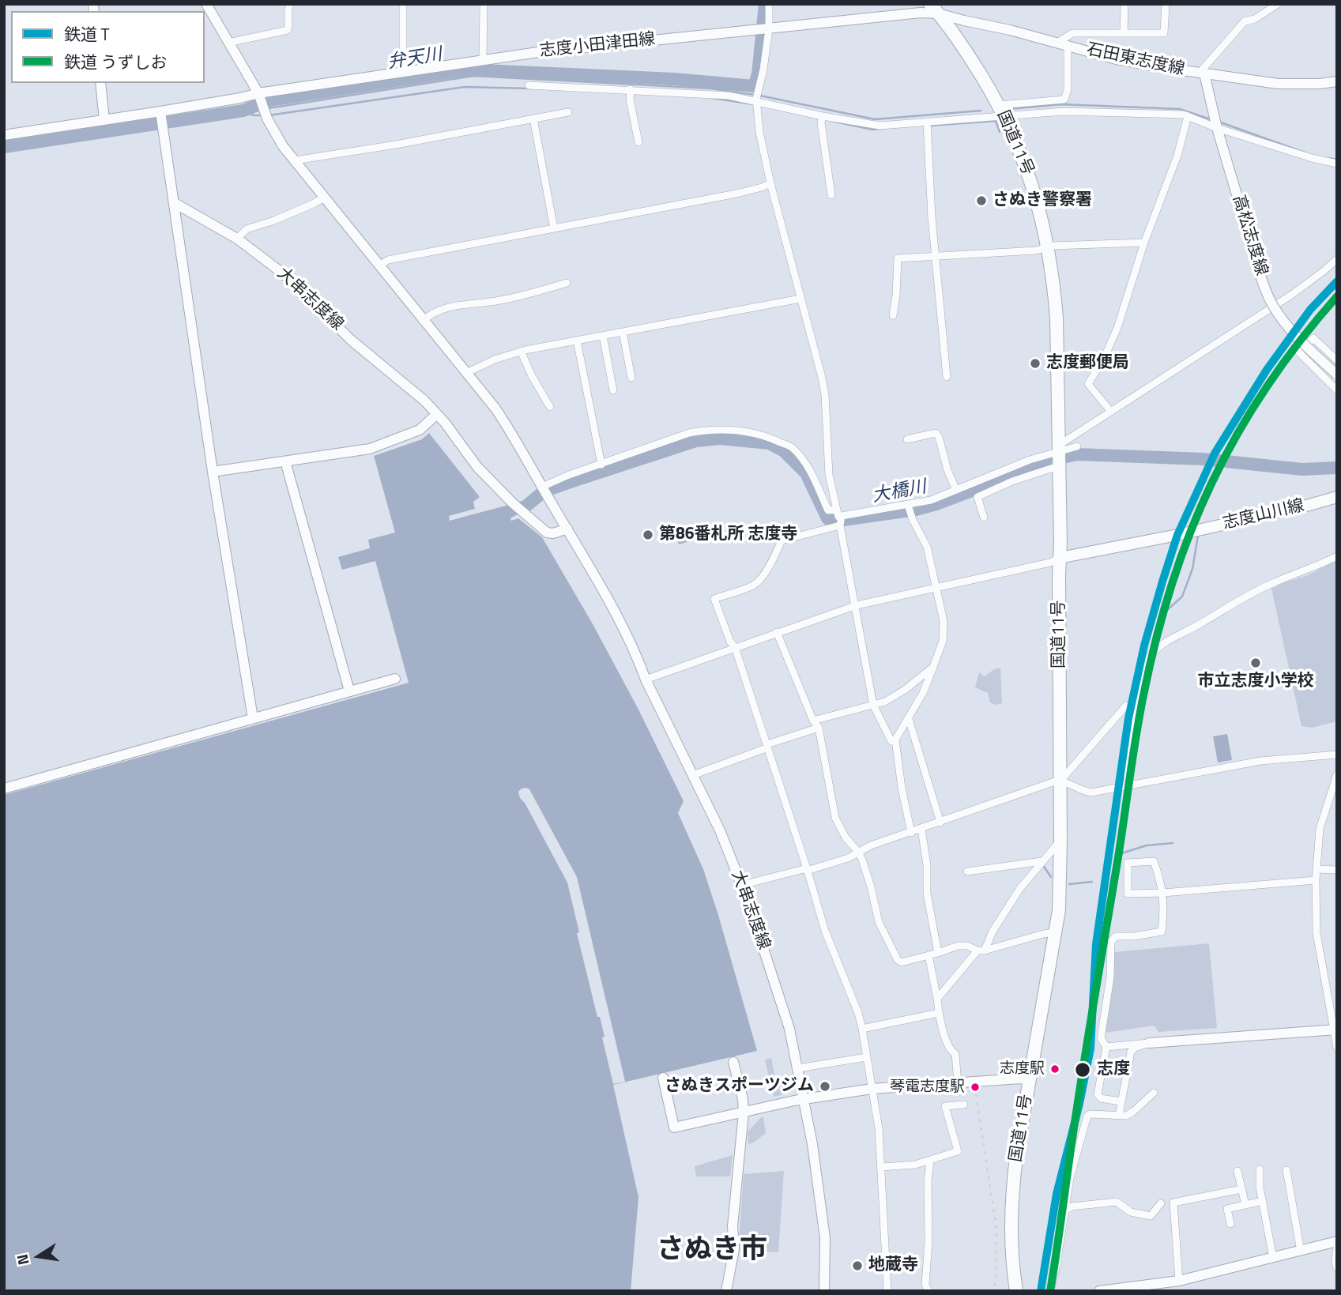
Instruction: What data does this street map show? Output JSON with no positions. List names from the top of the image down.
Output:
{
  "streets": {
    "highway": ["国道11号"],
    "main road": [
      "志度小田津田線",
      "石田東志度線",
      "高松志度線",
      "大串志度線",
      "志度山川線"
    ]
  },
  "crossings": [
    ["志度小田津田線", "石田東志度線"],
    ["志度小田津田線", "国道11号"],
    ["志度小田津田線", "大串志度線"],
    ["石田東志度線", "国道11号"],
    ["石田東志度線", "高松志度線"],
    ["国道11号", "志度山川線"]
  ],
  "districts": ["さぬき市"],
  "water": ["弁天川", "大橋川"],
  "places": [
    "さぬき警察署",
    "志度郵便局",
    "第86番札所 志度寺",
    "市立志度小学校",
    "志度駅",
    "志度",
    "さぬきスポーツジム",
    "琴電志度駅",
    "地蔵寺"
  ],
  "lines": ["rail line T", "rail line うずしお"],
  "legend": ["鉄道 T", "鉄道 うずしお"],
  "north": "left"
}
